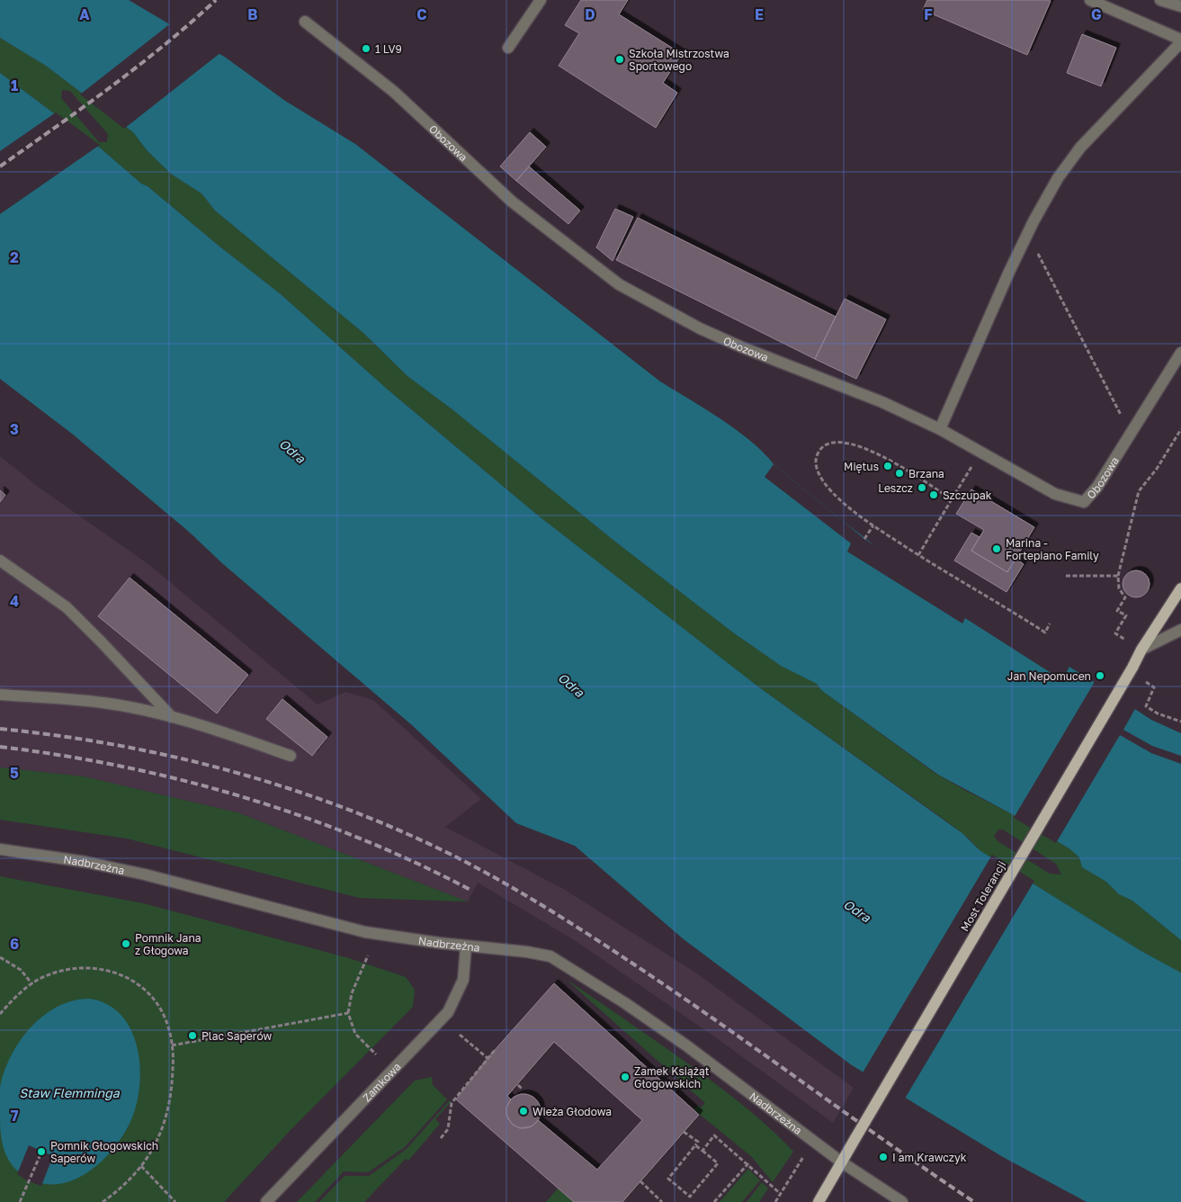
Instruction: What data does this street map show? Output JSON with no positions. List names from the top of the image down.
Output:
{
  "streets": {
    "main road": ["Most Tolerancji"],
    "street": ["Obozowa", "Nadbrzeżna", "Zamkowa"]
  },
  "crossings": [
    ["Nadbrzeżna", "Most Tolerancji"],
    ["Nadbrzeżna", "Zamkowa"]
  ],
  "water": ["Odra", "Staw Flemminga"],
  "places": [
    "1 LV9",
    "Szkoła Mistrzostwa Sportowego",
    "Miętus",
    "Brzana",
    "Leszcz",
    "Szczupak",
    "Marina - Fortepiano Family",
    "Jan Nepomucen",
    "Pomnik Jana z Głogowa",
    "Plac Saperów",
    "Zamek Książąt Głogowskich",
    "Wieża Głodowa",
    "Pomnik Głogowskich Saperów",
    "I am Krawczyk"
  ],
  "grid": {
    "columns": [
      "A",
      "B",
      "C",
      "D",
      "E",
      "F",
      "G"
    ],
    "rows": [
      "1",
      "2",
      "3",
      "4",
      "5",
      "6",
      "7"
    ]
  }
}
